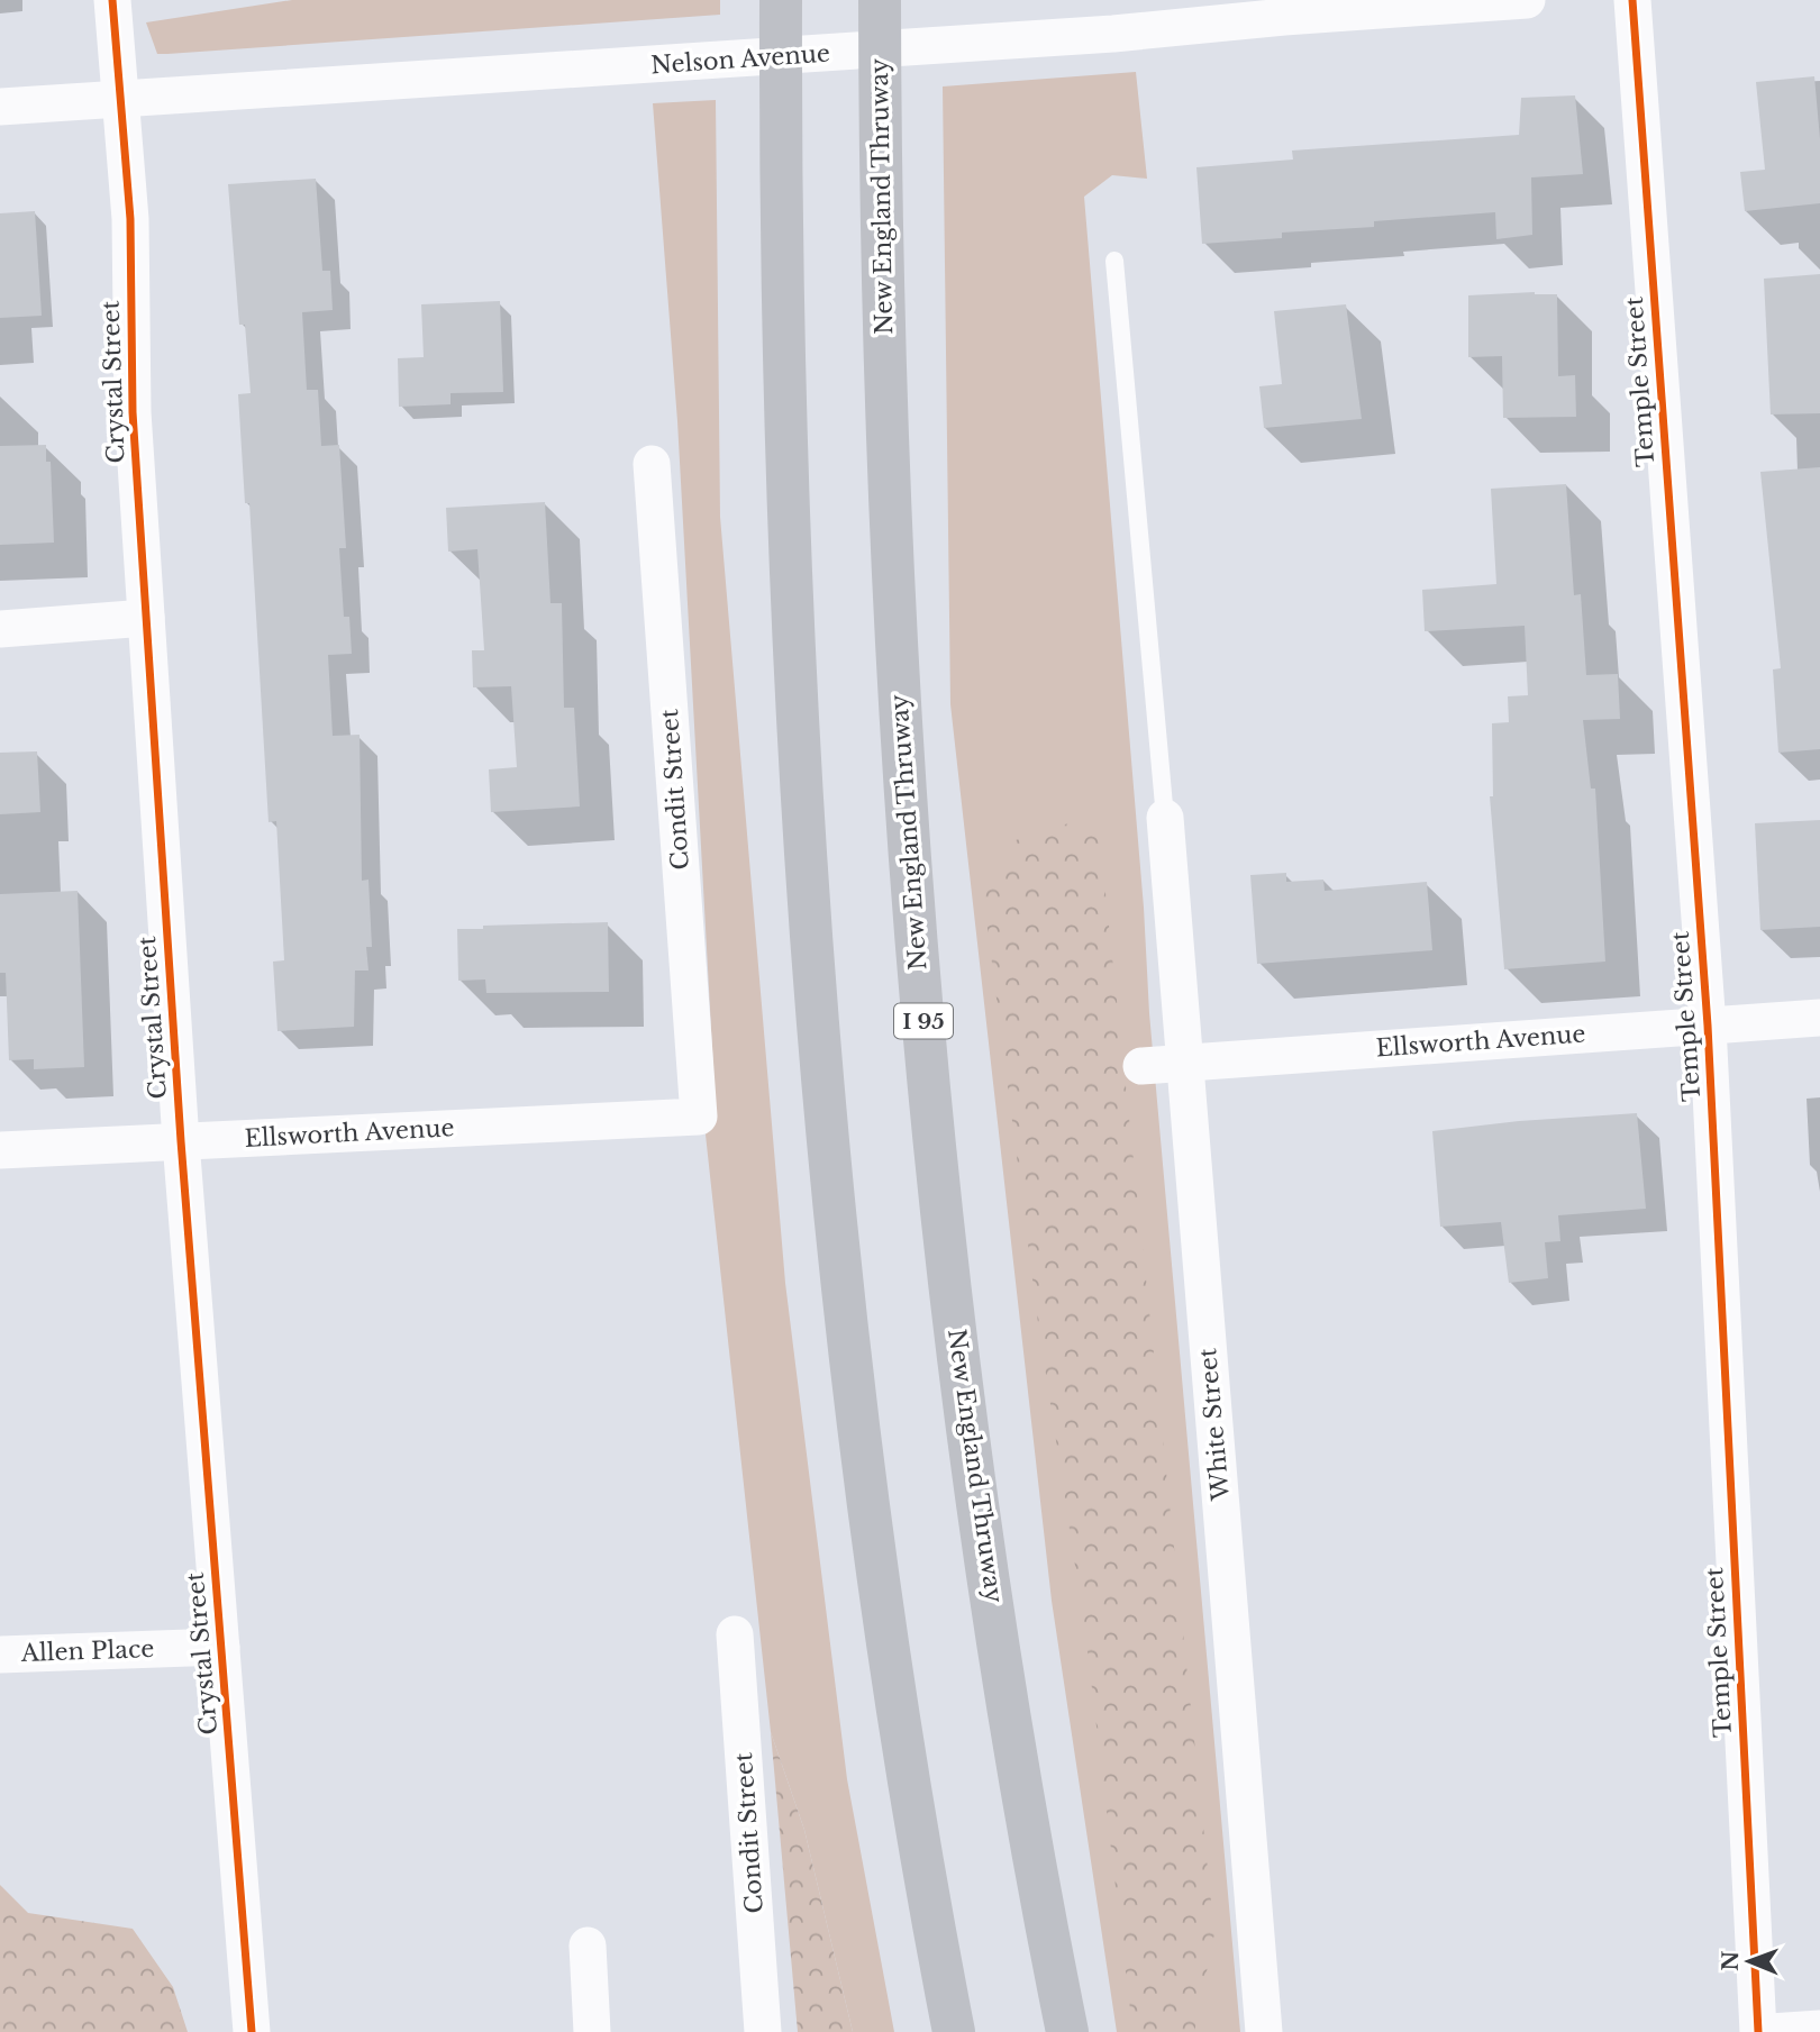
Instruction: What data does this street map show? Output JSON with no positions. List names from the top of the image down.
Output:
{
  "streets": {
    "highway": ["New England Thruway", "I 95"],
    "street": [
      "Nelson Avenue",
      "Crystal Street",
      "Temple Street",
      "Condit Street",
      "Ellsworth Avenue",
      "White Street",
      "Allen Place"
    ]
  },
  "crossings": [
    ["Nelson Avenue", "Crystal Street"],
    ["Crystal Street", "Ellsworth Avenue"],
    ["Crystal Street", "Allen Place"],
    ["Temple Street", "Ellsworth Avenue"],
    ["Condit Street", "Ellsworth Avenue"],
    ["Ellsworth Avenue", "White Street"]
  ],
  "north": "left"
}
